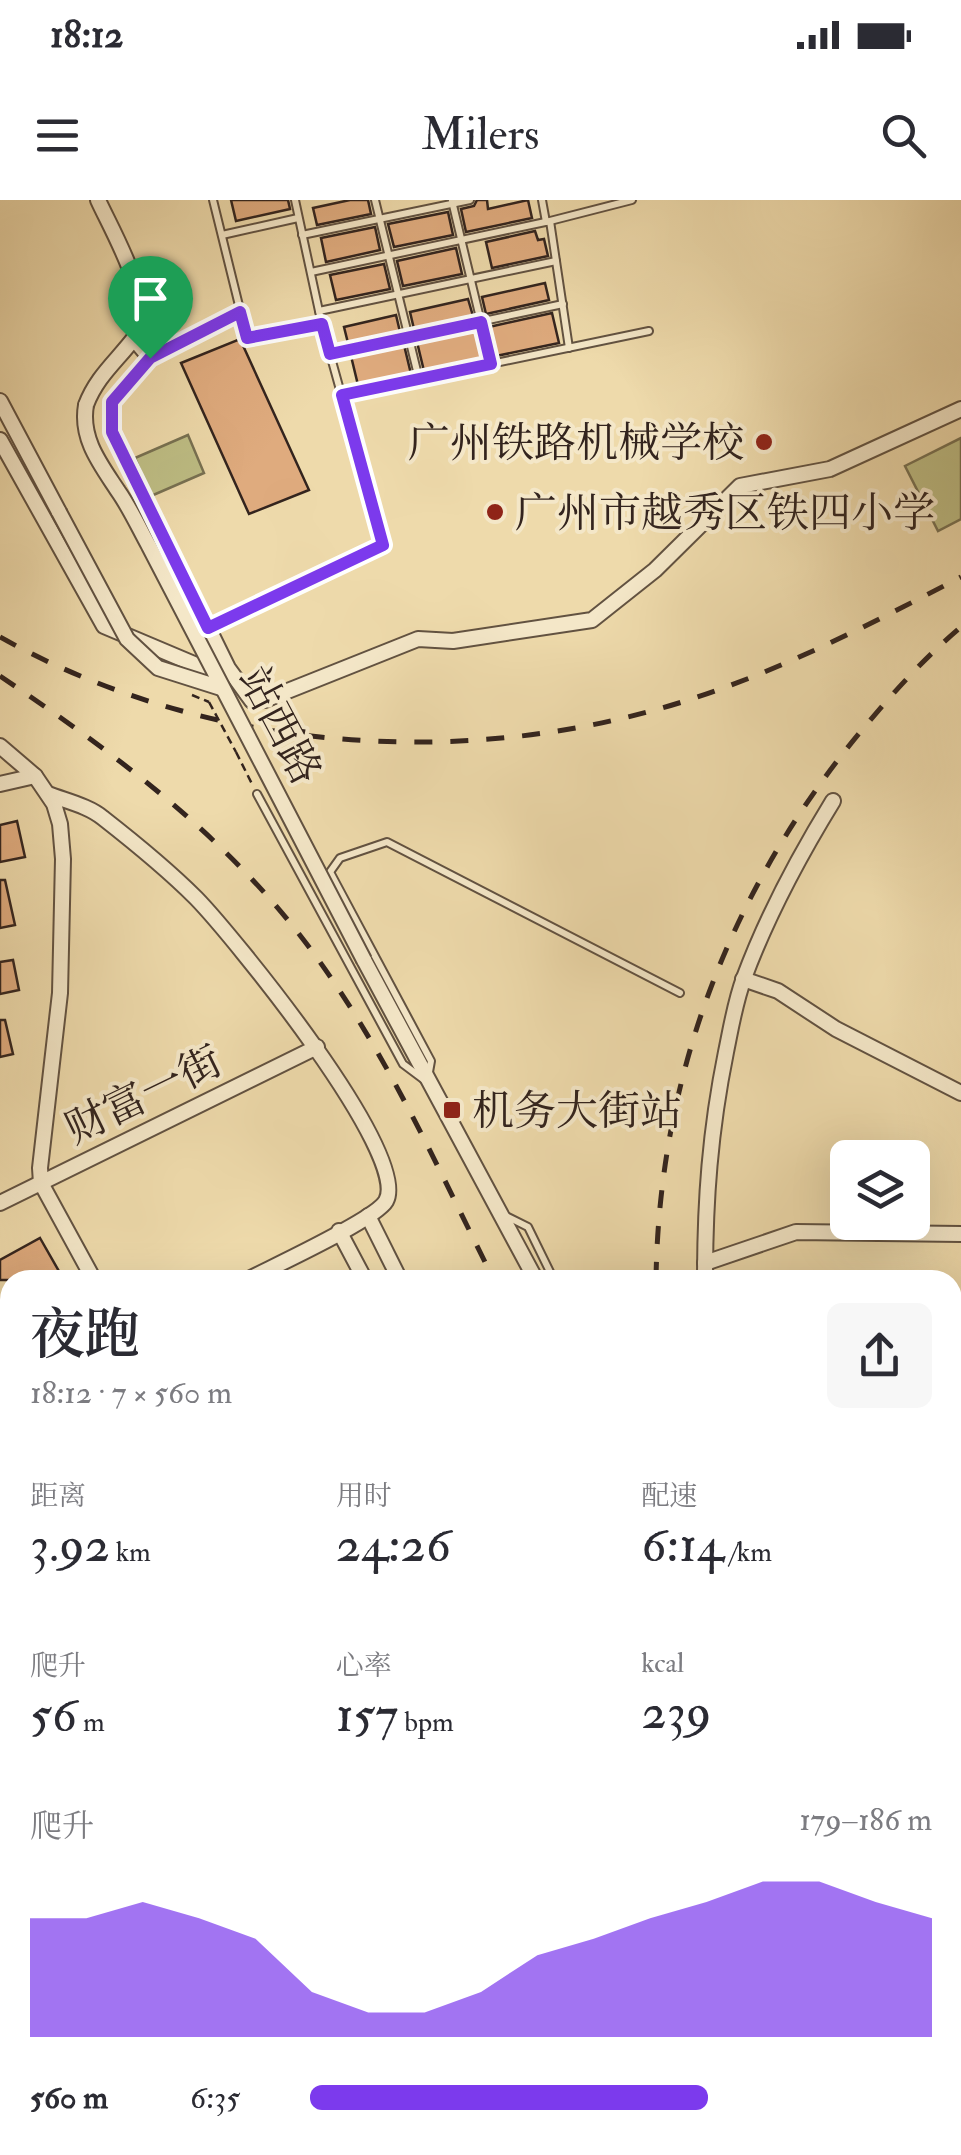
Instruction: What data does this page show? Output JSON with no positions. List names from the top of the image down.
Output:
{
  "streets": {
    "street": ["站西路", "财富一街"]
  },
  "places": {
    "other": ["广州铁路机械学校", "广州市越秀区铁四小学"],
    "transit": ["机务大街站"]
  },
  "page": {
    "status": "18:12",
    "header": "Milers",
    "heading": ["夜跑", "18:12 · 7 × 560 m"],
    "stats": [
      ["距离", "3.92 km"],
      ["用时", "24:26"],
      ["配速", "6:14 /km"],
      ["爬升", "56 m"],
      ["心率", "157 bpm"],
      ["kcal", "239"]
    ],
    "chart": ["爬升", "179–186 m"],
    "list": [
      {
        "name": "560 m",
        "note": "6:35"
      }
    ]
  }
}
